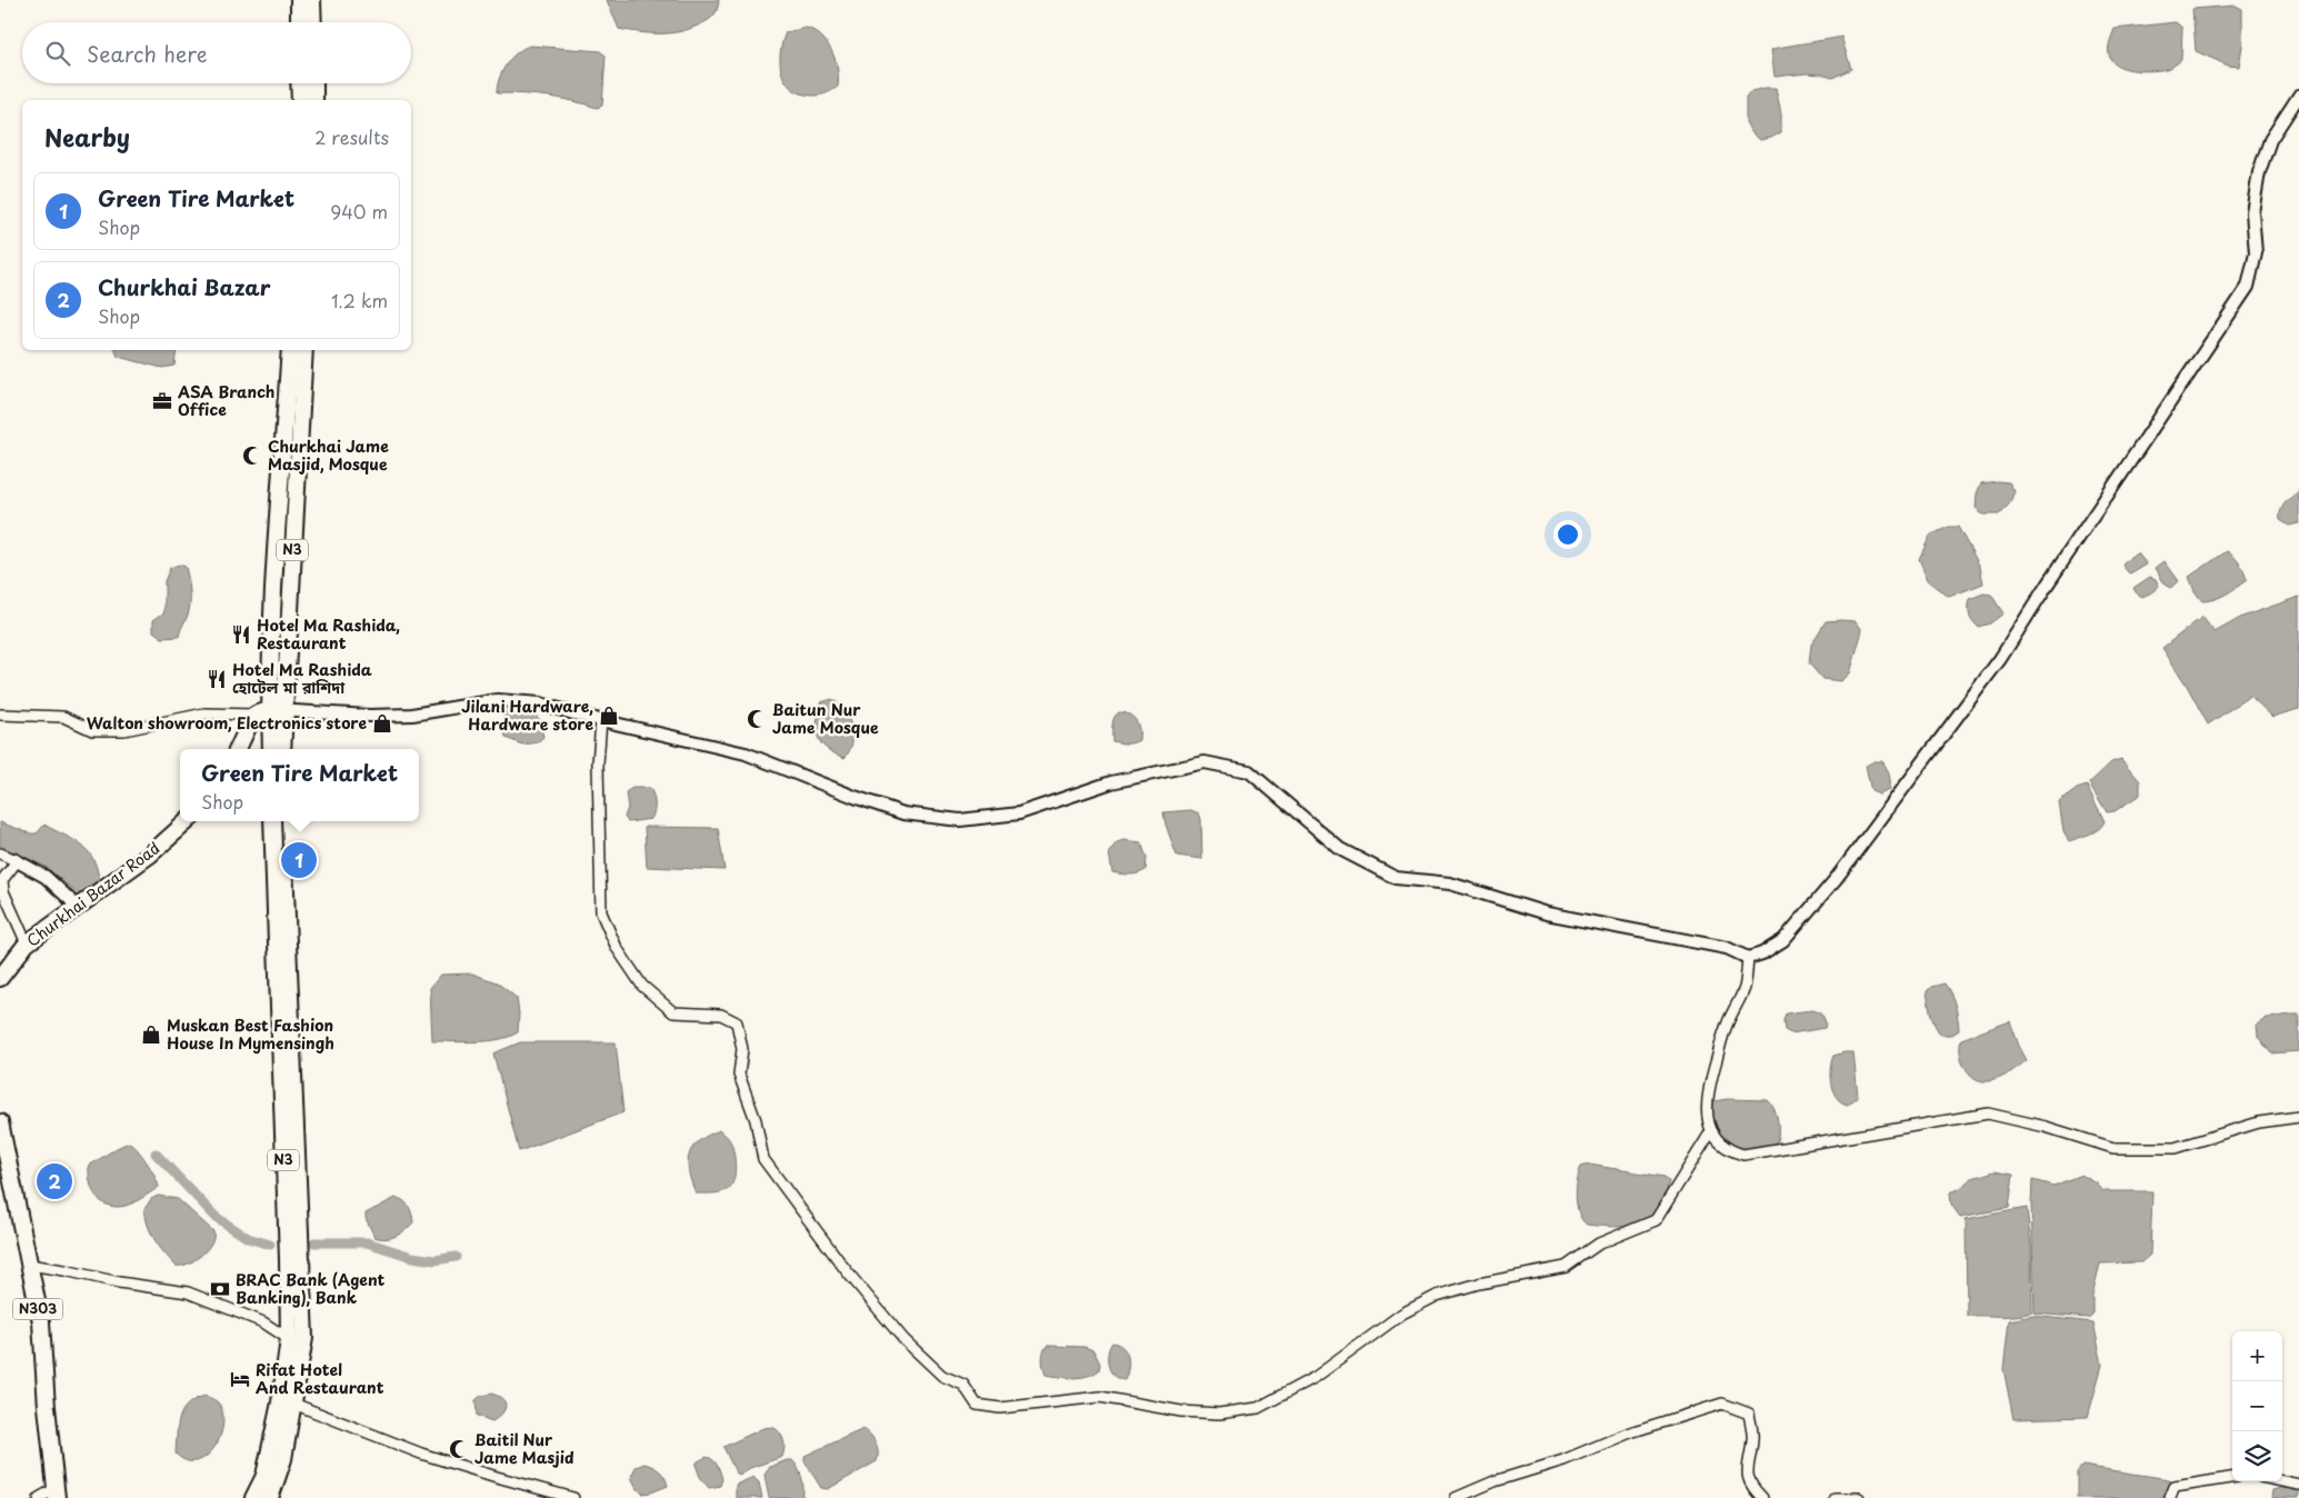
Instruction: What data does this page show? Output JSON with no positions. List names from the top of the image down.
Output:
{
  "streets": {
    "highway": ["N3", "Churkhai Bazar Road", "N303"]
  },
  "places": {
    "office": ["ASA Branch Office"],
    "mosque": ["Churkhai Jame Masjid, Mosque", "Baitun Nur Jame Mosque", "Baitil Nur Jame Masjid"],
    "restaurant": ["Hotel Ma Rashida, Restaurant", "Hotel Ma Rashida হোটেল মা রাশিদা"],
    "shop": ["Jilani Hardware, Hardware store", "Walton showroom, Electronics store", "Muskan Best Fashion House In Mymensingh"],
    "bank": ["BRAC Bank (Agent Banking), Bank"],
    "hotel": ["Rifat Hotel And Restaurant"]
  },
  "page": {
    "search": "Search here",
    "heading": ["Nearby", "2 results"],
    "list": [
      {
        "mark": "1",
        "name": "Green Tire Market",
        "note": "Shop",
        "value": "940 m"
      },
      {
        "mark": "2",
        "name": "Churkhai Bazar",
        "note": "Shop",
        "value": "1.2 km"
      }
    ],
    "popup": ["Green Tire Market", "Shop"],
    "pins": ["1", "2"],
    "map_buttons": ["+", "−"]
  }
}
